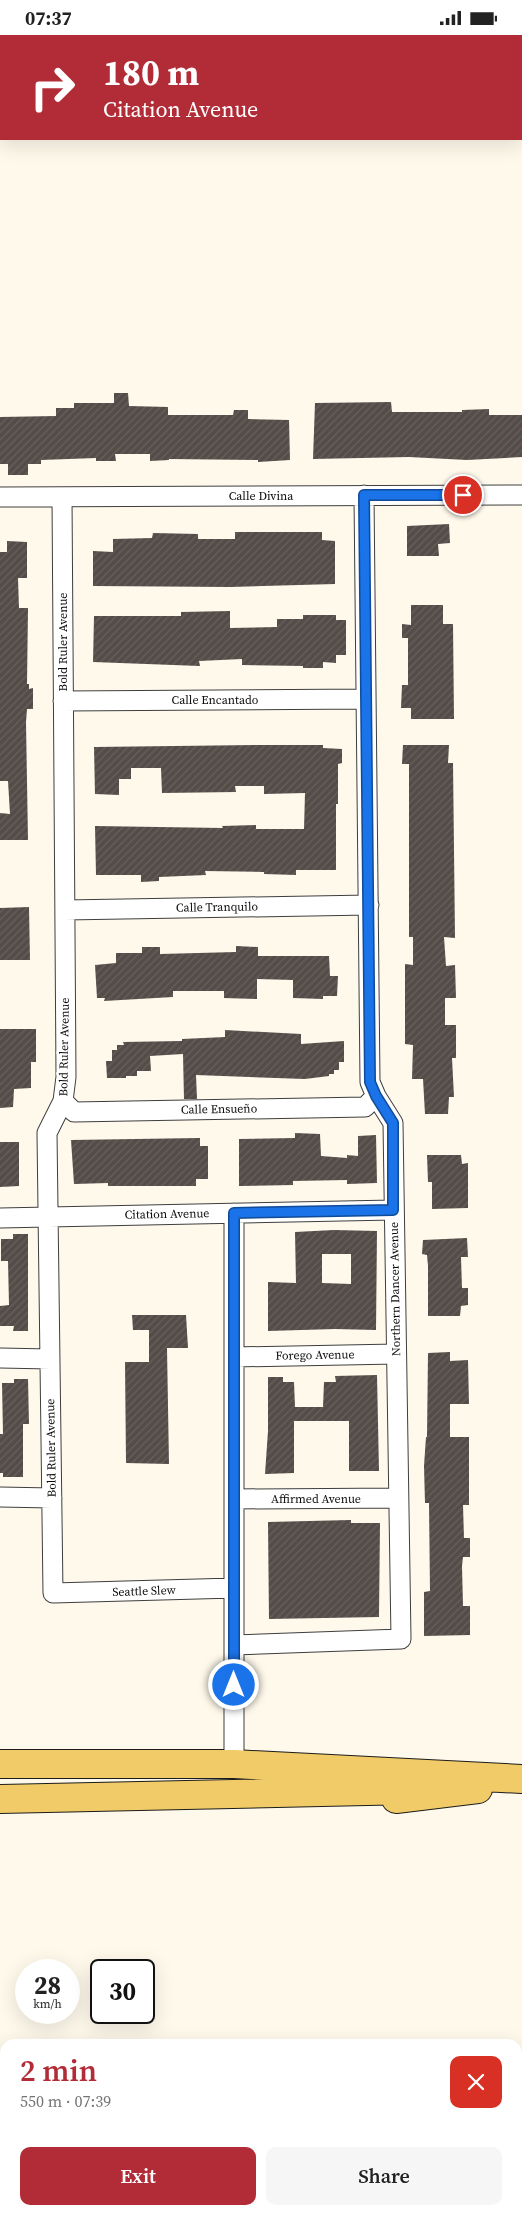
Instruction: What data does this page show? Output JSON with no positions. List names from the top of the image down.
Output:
{
  "streets": {
    "street": [
      "Calle Divina",
      "Bold Ruler Avenue",
      "Calle Encantado",
      "Calle Tranquilo",
      "Calle Ensueño",
      "Citation Avenue",
      "Northern Dancer Avenue",
      "Forego Avenue",
      "Affirmed Avenue",
      "Seattle Slew"
    ]
  },
  "crossings": [
    ["Calle Divina", "Bold Ruler Avenue"],
    ["Calle Divina", "Northern Dancer Avenue"],
    ["Bold Ruler Avenue", "Calle Encantado"],
    ["Bold Ruler Avenue", "Calle Tranquilo"],
    ["Bold Ruler Avenue", "Calle Ensueño"],
    ["Bold Ruler Avenue", "Citation Avenue"],
    ["Bold Ruler Avenue", "Seattle Slew"],
    ["Calle Encantado", "Northern Dancer Avenue"],
    ["Calle Tranquilo", "Northern Dancer Avenue"],
    ["Calle Ensueño", "Northern Dancer Avenue"],
    ["Citation Avenue", "Northern Dancer Avenue"],
    ["Northern Dancer Avenue", "Forego Avenue"],
    ["Northern Dancer Avenue", "Affirmed Avenue"]
  ],
  "page": {
    "status": "07:37",
    "turn": ["180 m", "Citation Avenue"],
    "speed": "28 km/h",
    "limit": "30",
    "heading": ["2 min", "550 m · 07:39"],
    "buttons": ["Exit", "Share"]
  }
}
